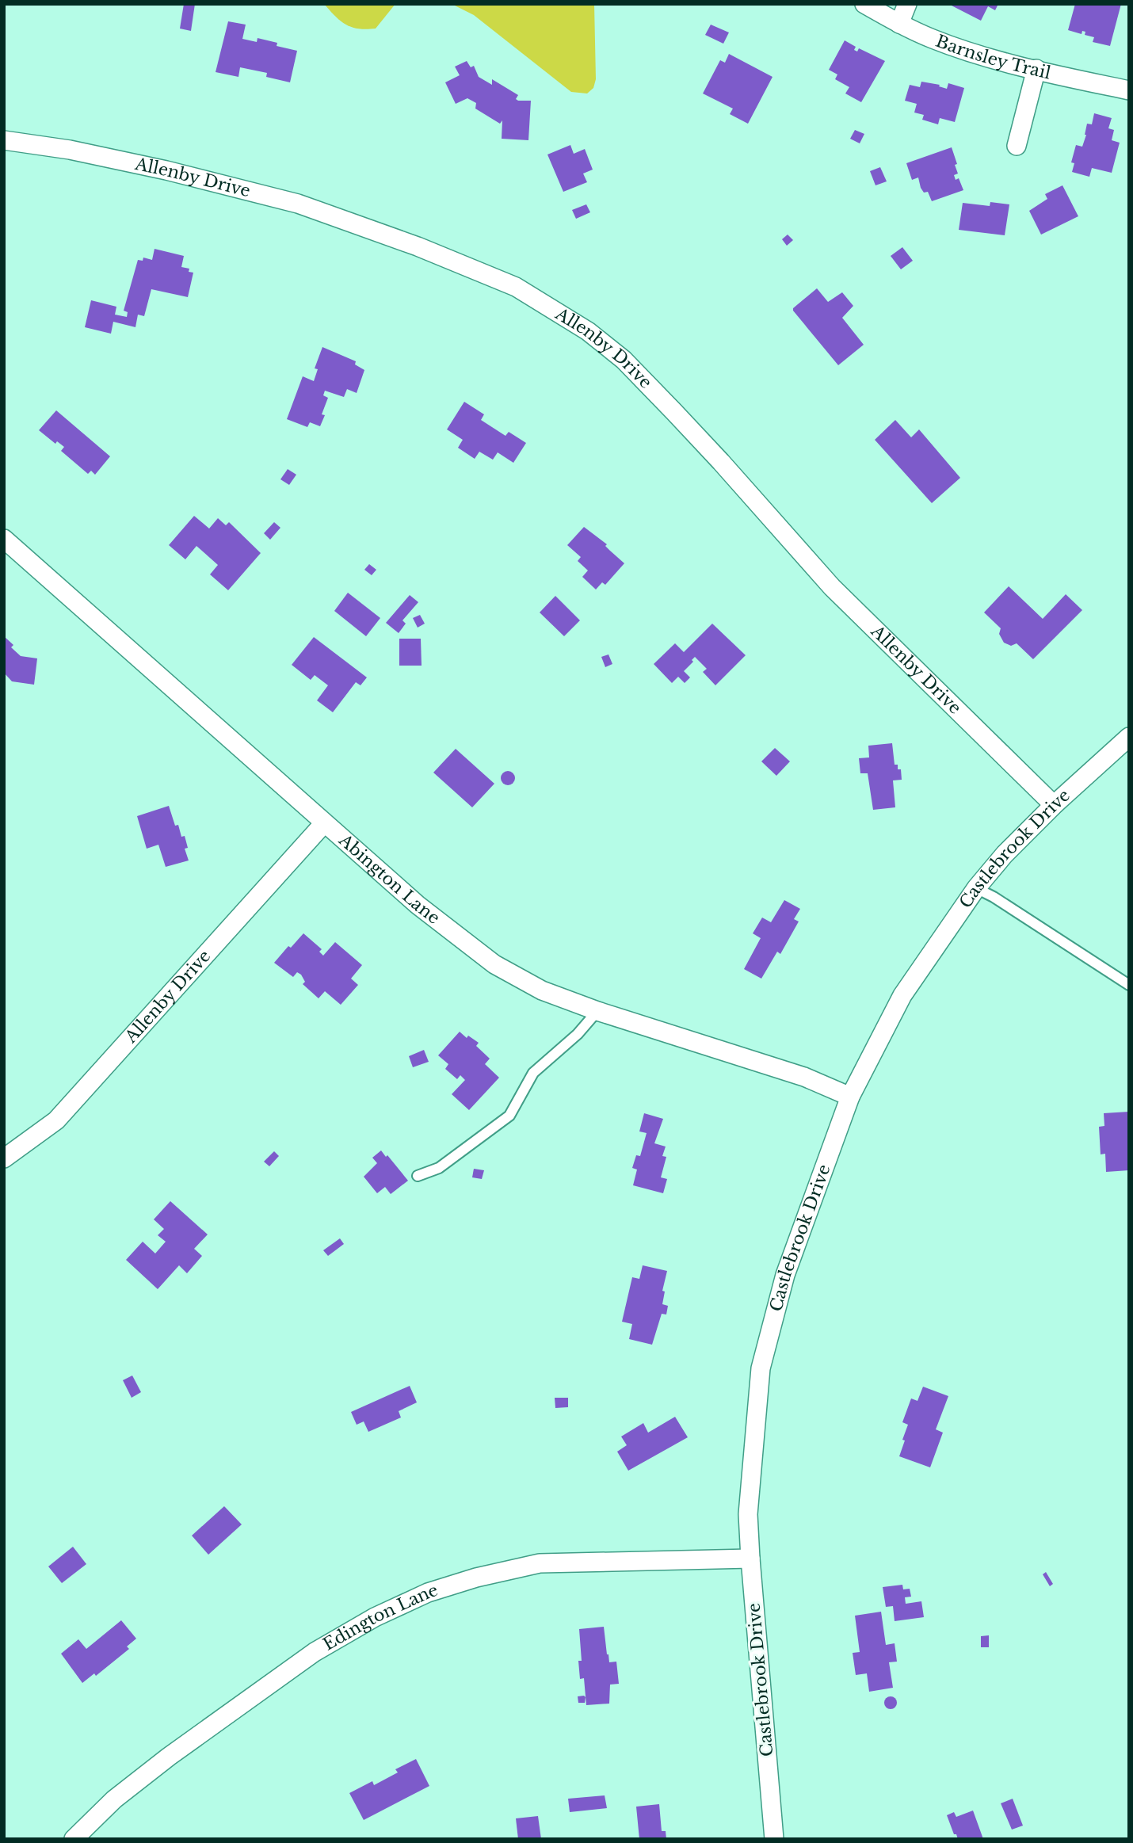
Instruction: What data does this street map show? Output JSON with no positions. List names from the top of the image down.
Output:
{
  "streets": {
    "street": [
      "Barnsley Trail",
      "Allenby Drive",
      "Castlebrook Drive",
      "Abington Lane",
      "Edington Lane"
    ]
  },
  "crossings": [
    ["Allenby Drive", "Castlebrook Drive"],
    ["Allenby Drive", "Abington Lane"],
    ["Castlebrook Drive", "Abington Lane"],
    ["Castlebrook Drive", "Edington Lane"]
  ]
}
